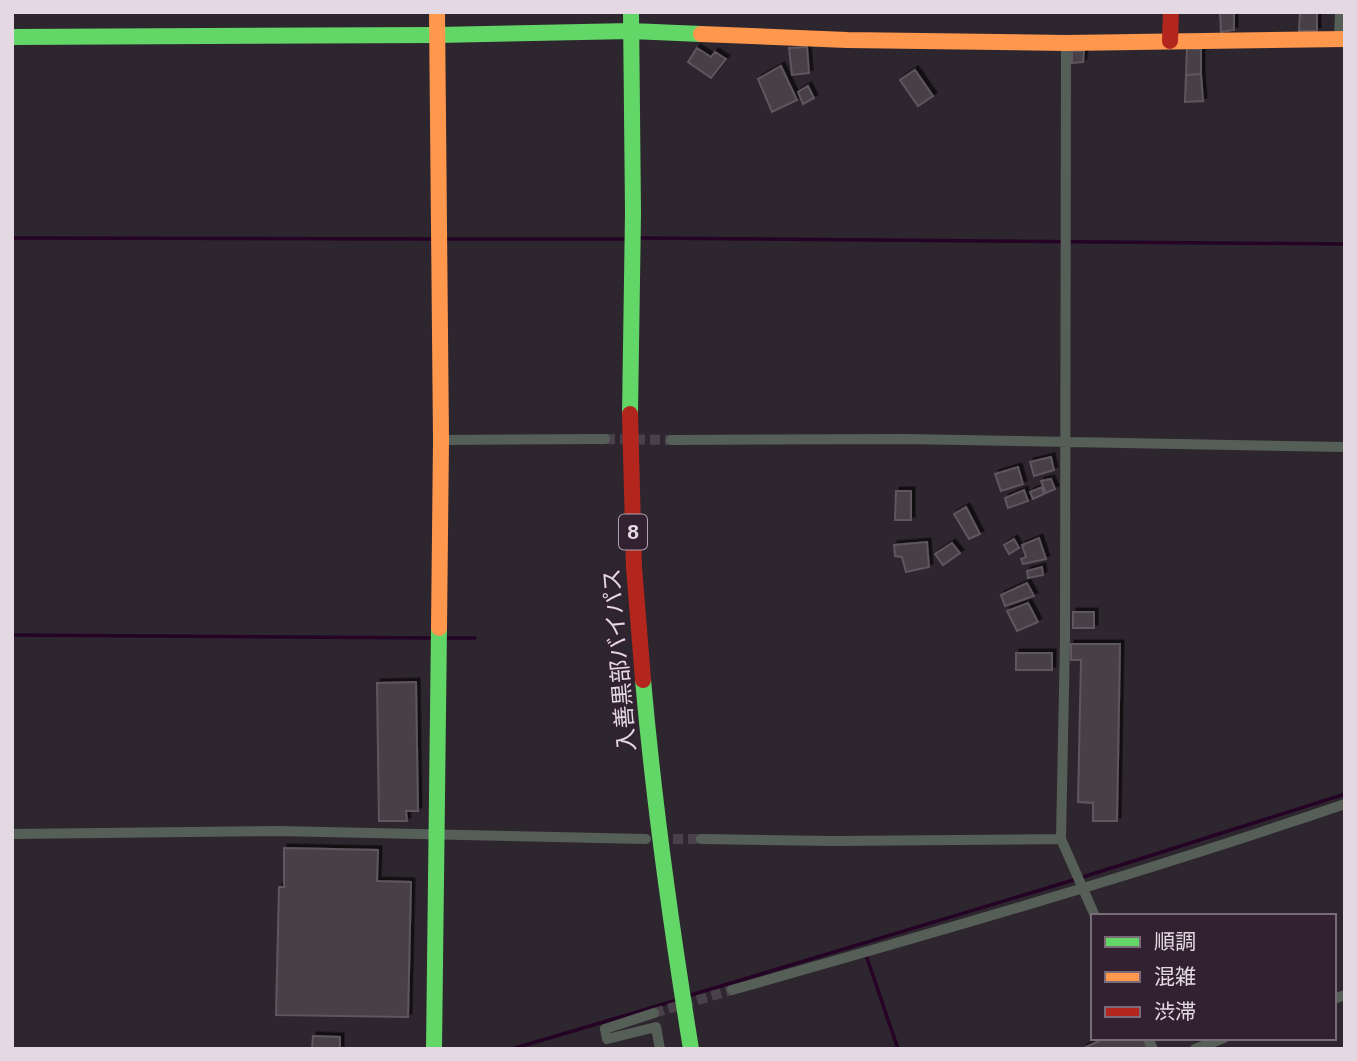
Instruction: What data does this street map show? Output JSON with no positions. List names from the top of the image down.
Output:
{
  "streets": {
    "main road": ["8", "入善黒部バイパス"]
  },
  "legend": ["順調", "混雑", "渋滞"]
}
